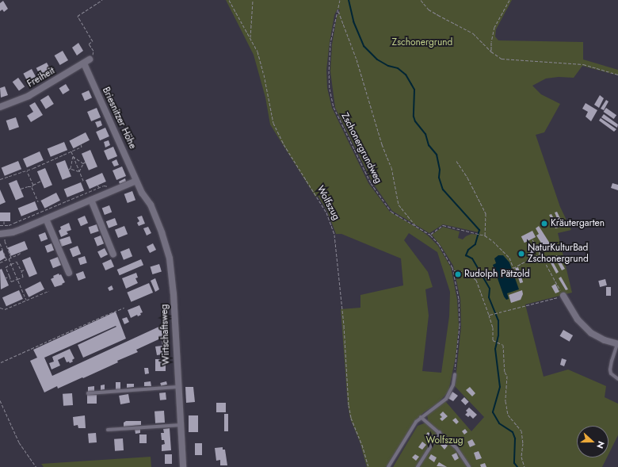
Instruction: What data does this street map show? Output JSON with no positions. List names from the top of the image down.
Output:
{
  "streets": {
    "street": ["Freiheit", "Briesnitzer Höhe", "Wirtschaftsweg"],
    "path": ["Zschonergrundweg", "Wolfszug"]
  },
  "crossings": [
    ["Freiheit", "Briesnitzer Höhe"],
    ["Briesnitzer Höhe", "Wirtschaftsweg"]
  ],
  "parks": ["Zschonergrund", "Wolfszug"],
  "places": ["Kräutergarten", "NaturKulturBad Zschonergrund", "Rudolph Pätzold"],
  "north": "right"
}
